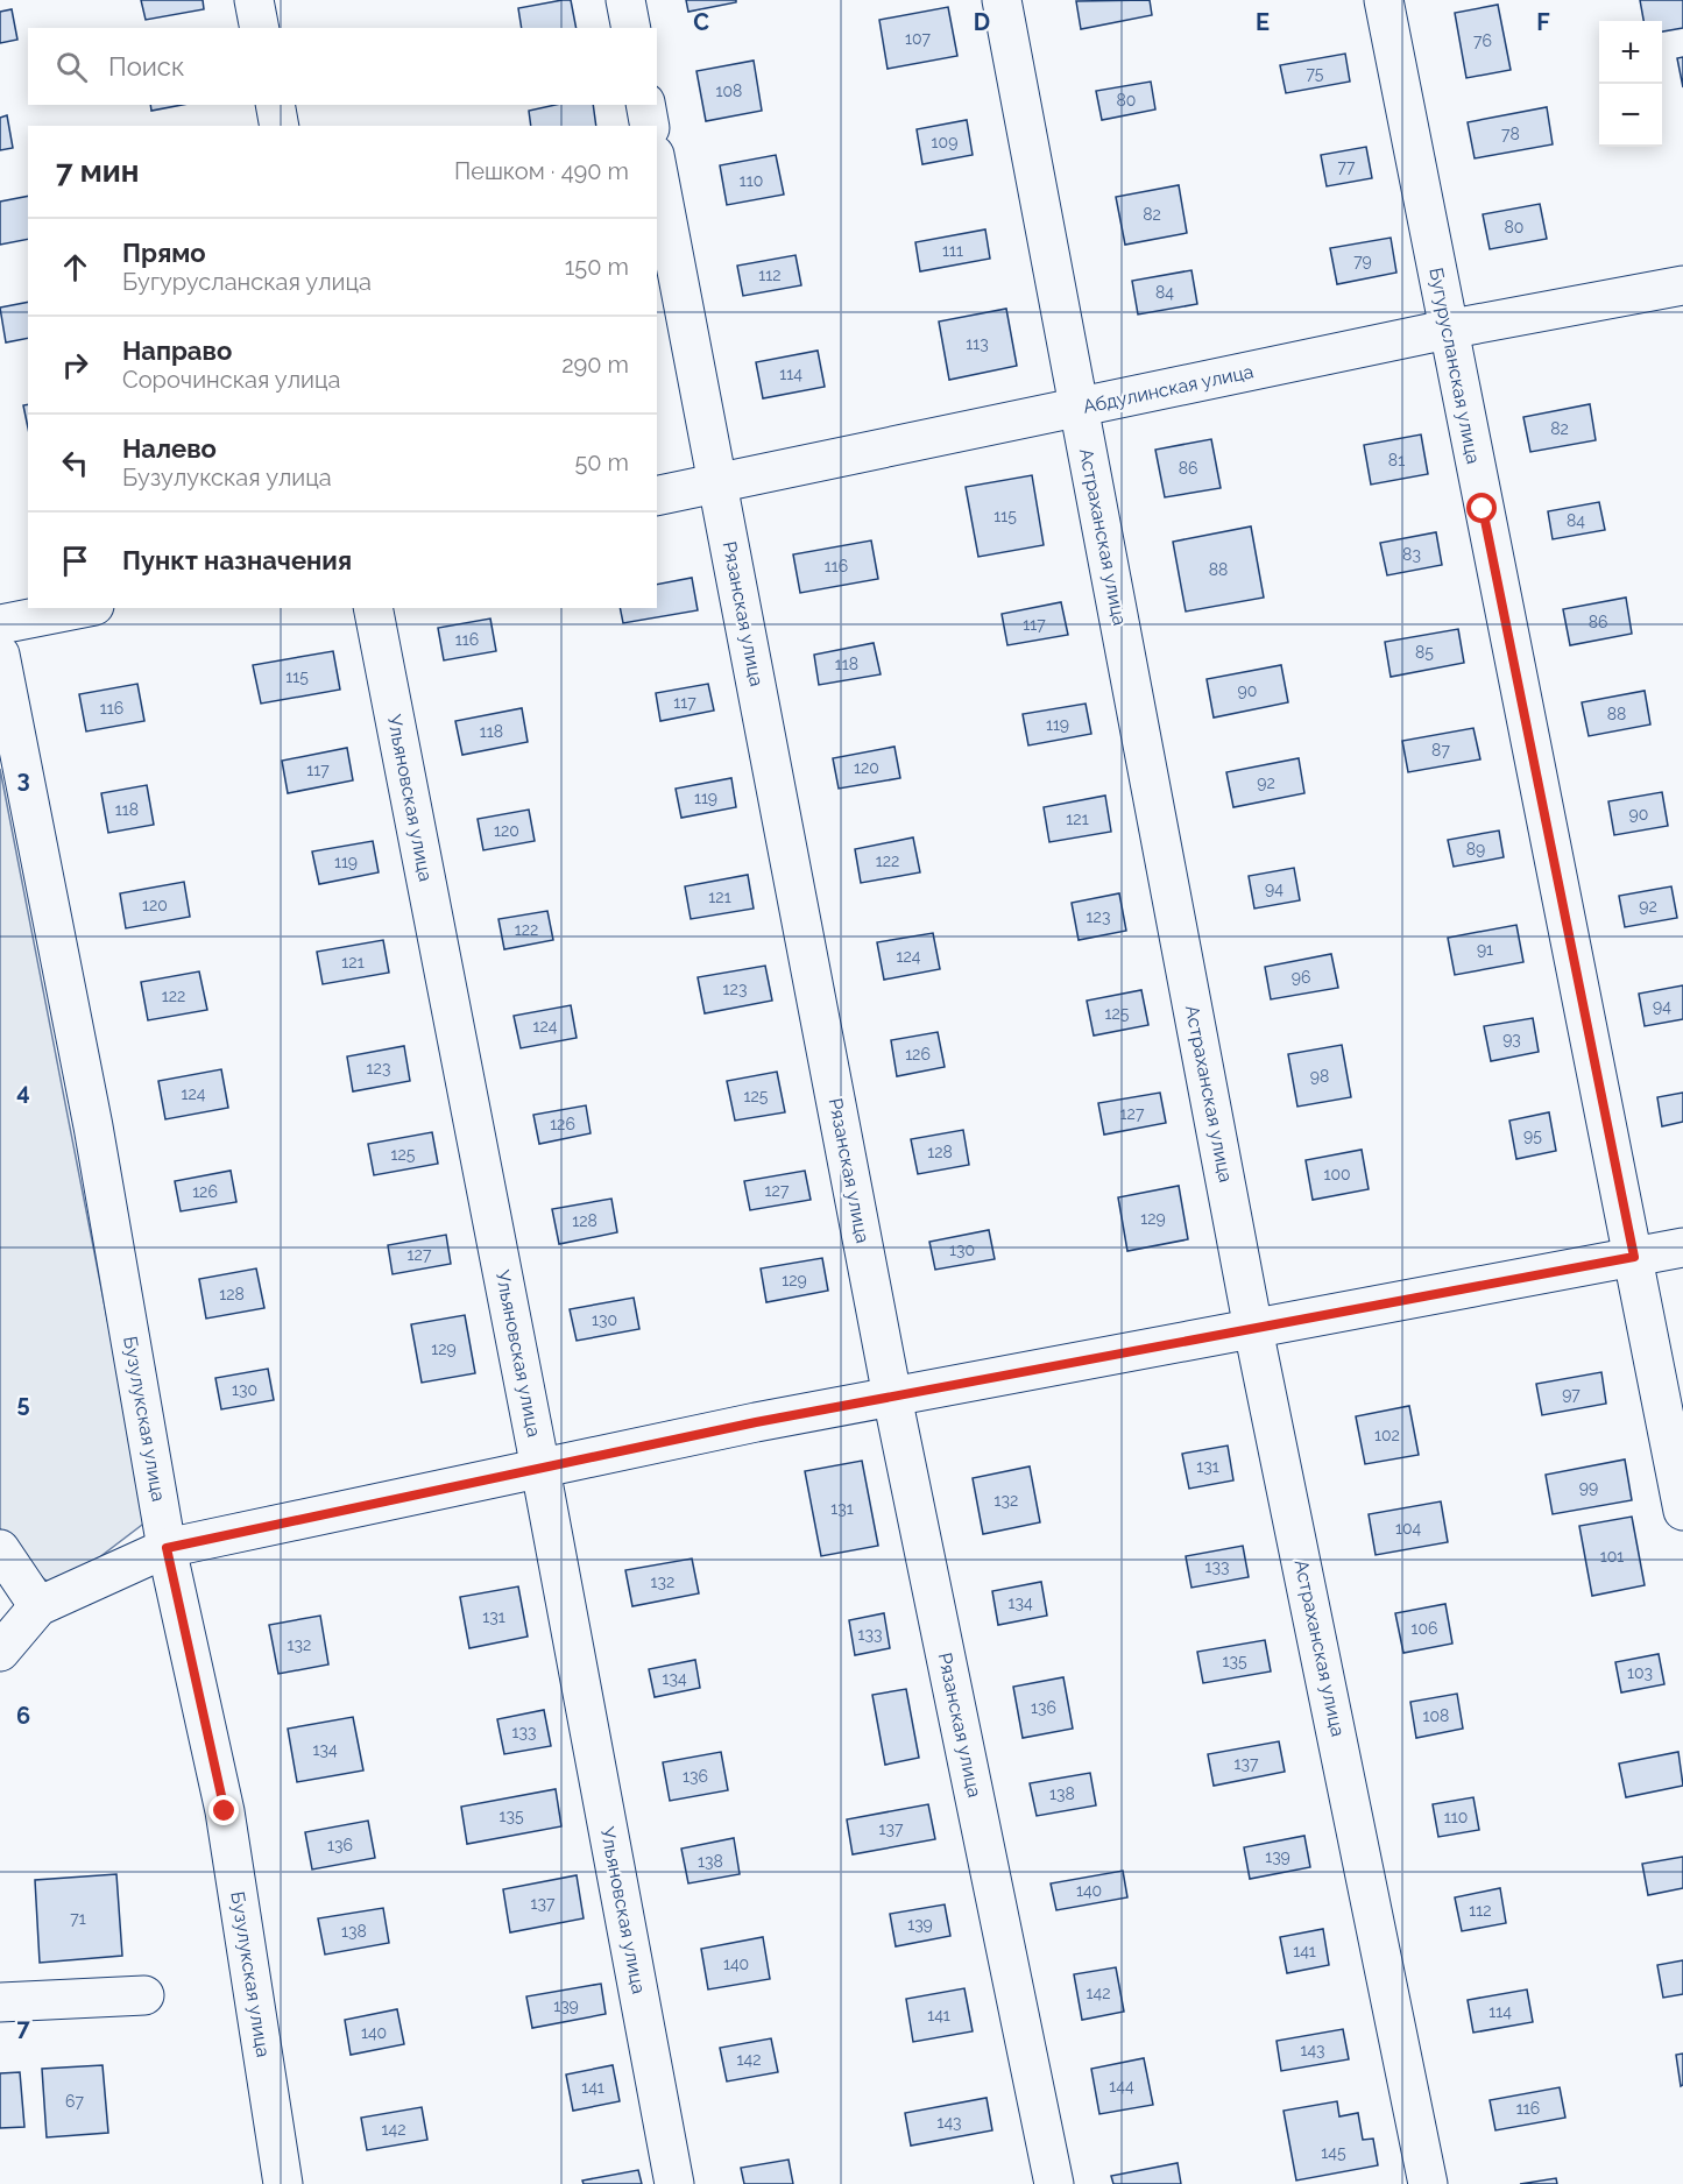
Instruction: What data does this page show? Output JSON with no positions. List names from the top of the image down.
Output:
{
  "streets": {
    "street": [
      "Бугурусланская улица",
      "Абдулинская улица",
      "Астраханская улица",
      "Рязанская улица",
      "Ульяновская улица",
      "Бузулукская улица"
    ]
  },
  "crossings": [
    ["Бугурусланская улица", "Абдулинская улица"],
    ["Абдулинская улица", "Астраханская улица"],
    ["Абдулинская улица", "Рязанская улица"]
  ],
  "house_numbers": [
    "107",
    "76",
    "75",
    "108",
    "80",
    "78",
    "109",
    "77",
    "110",
    "82",
    "80",
    "111",
    "79",
    "112",
    "84",
    "113",
    "114",
    "82",
    "81",
    "86",
    "115",
    "84",
    "83",
    "116",
    "88",
    "86",
    "117",
    "116",
    "85",
    "118",
    "115",
    "90",
    "117",
    "116",
    "88",
    "119",
    "118",
    "87",
    "120",
    "117",
    "92",
    "119",
    "118",
    "90",
    "121",
    "120",
    "89",
    "122",
    "119",
    "94",
    "121",
    "120",
    "92",
    "123",
    "122",
    "91",
    "124",
    "121",
    "96",
    "123",
    "122",
    "94",
    "125",
    "124",
    "93",
    "126",
    "123",
    "98",
    "124",
    "125",
    "127",
    "126",
    "95",
    "128",
    "125",
    "100",
    "127",
    "126",
    "129",
    "128",
    "130",
    "127",
    "129",
    "128",
    "130",
    "129",
    "130",
    "97",
    "102",
    "131",
    "99",
    "132",
    "131",
    "104",
    "101",
    "133",
    "132",
    "134",
    "131",
    "106",
    "133",
    "132",
    "135",
    "103",
    "134",
    "136",
    "108",
    "133",
    "134",
    "137",
    "136",
    "138",
    "135",
    "110",
    "137",
    "136",
    "139",
    "138",
    "140",
    "137",
    "112",
    "71",
    "139",
    "138",
    "141",
    "140",
    "142",
    "139",
    "114",
    "141",
    "140",
    "143",
    "142",
    "144",
    "141",
    "67",
    "116",
    "143",
    "142",
    "145"
  ],
  "page": {
    "map_buttons": ["+", "−"],
    "search": "Поиск",
    "heading": ["7 мин", "Пешком · 490 m"],
    "list": [
      ["Прямо", "Бугурусланская улица", "150 m"],
      ["Направо", "Сорочинская улица", "290 m"],
      ["Налево", "Бузулукская улица", "50 m"],
      "Пункт назначения"
    ]
  },
  "grid": {
    "columns": [
      "C",
      "D",
      "E",
      "F"
    ],
    "rows": [
      "3",
      "4",
      "5",
      "6",
      "7"
    ]
  }
}
